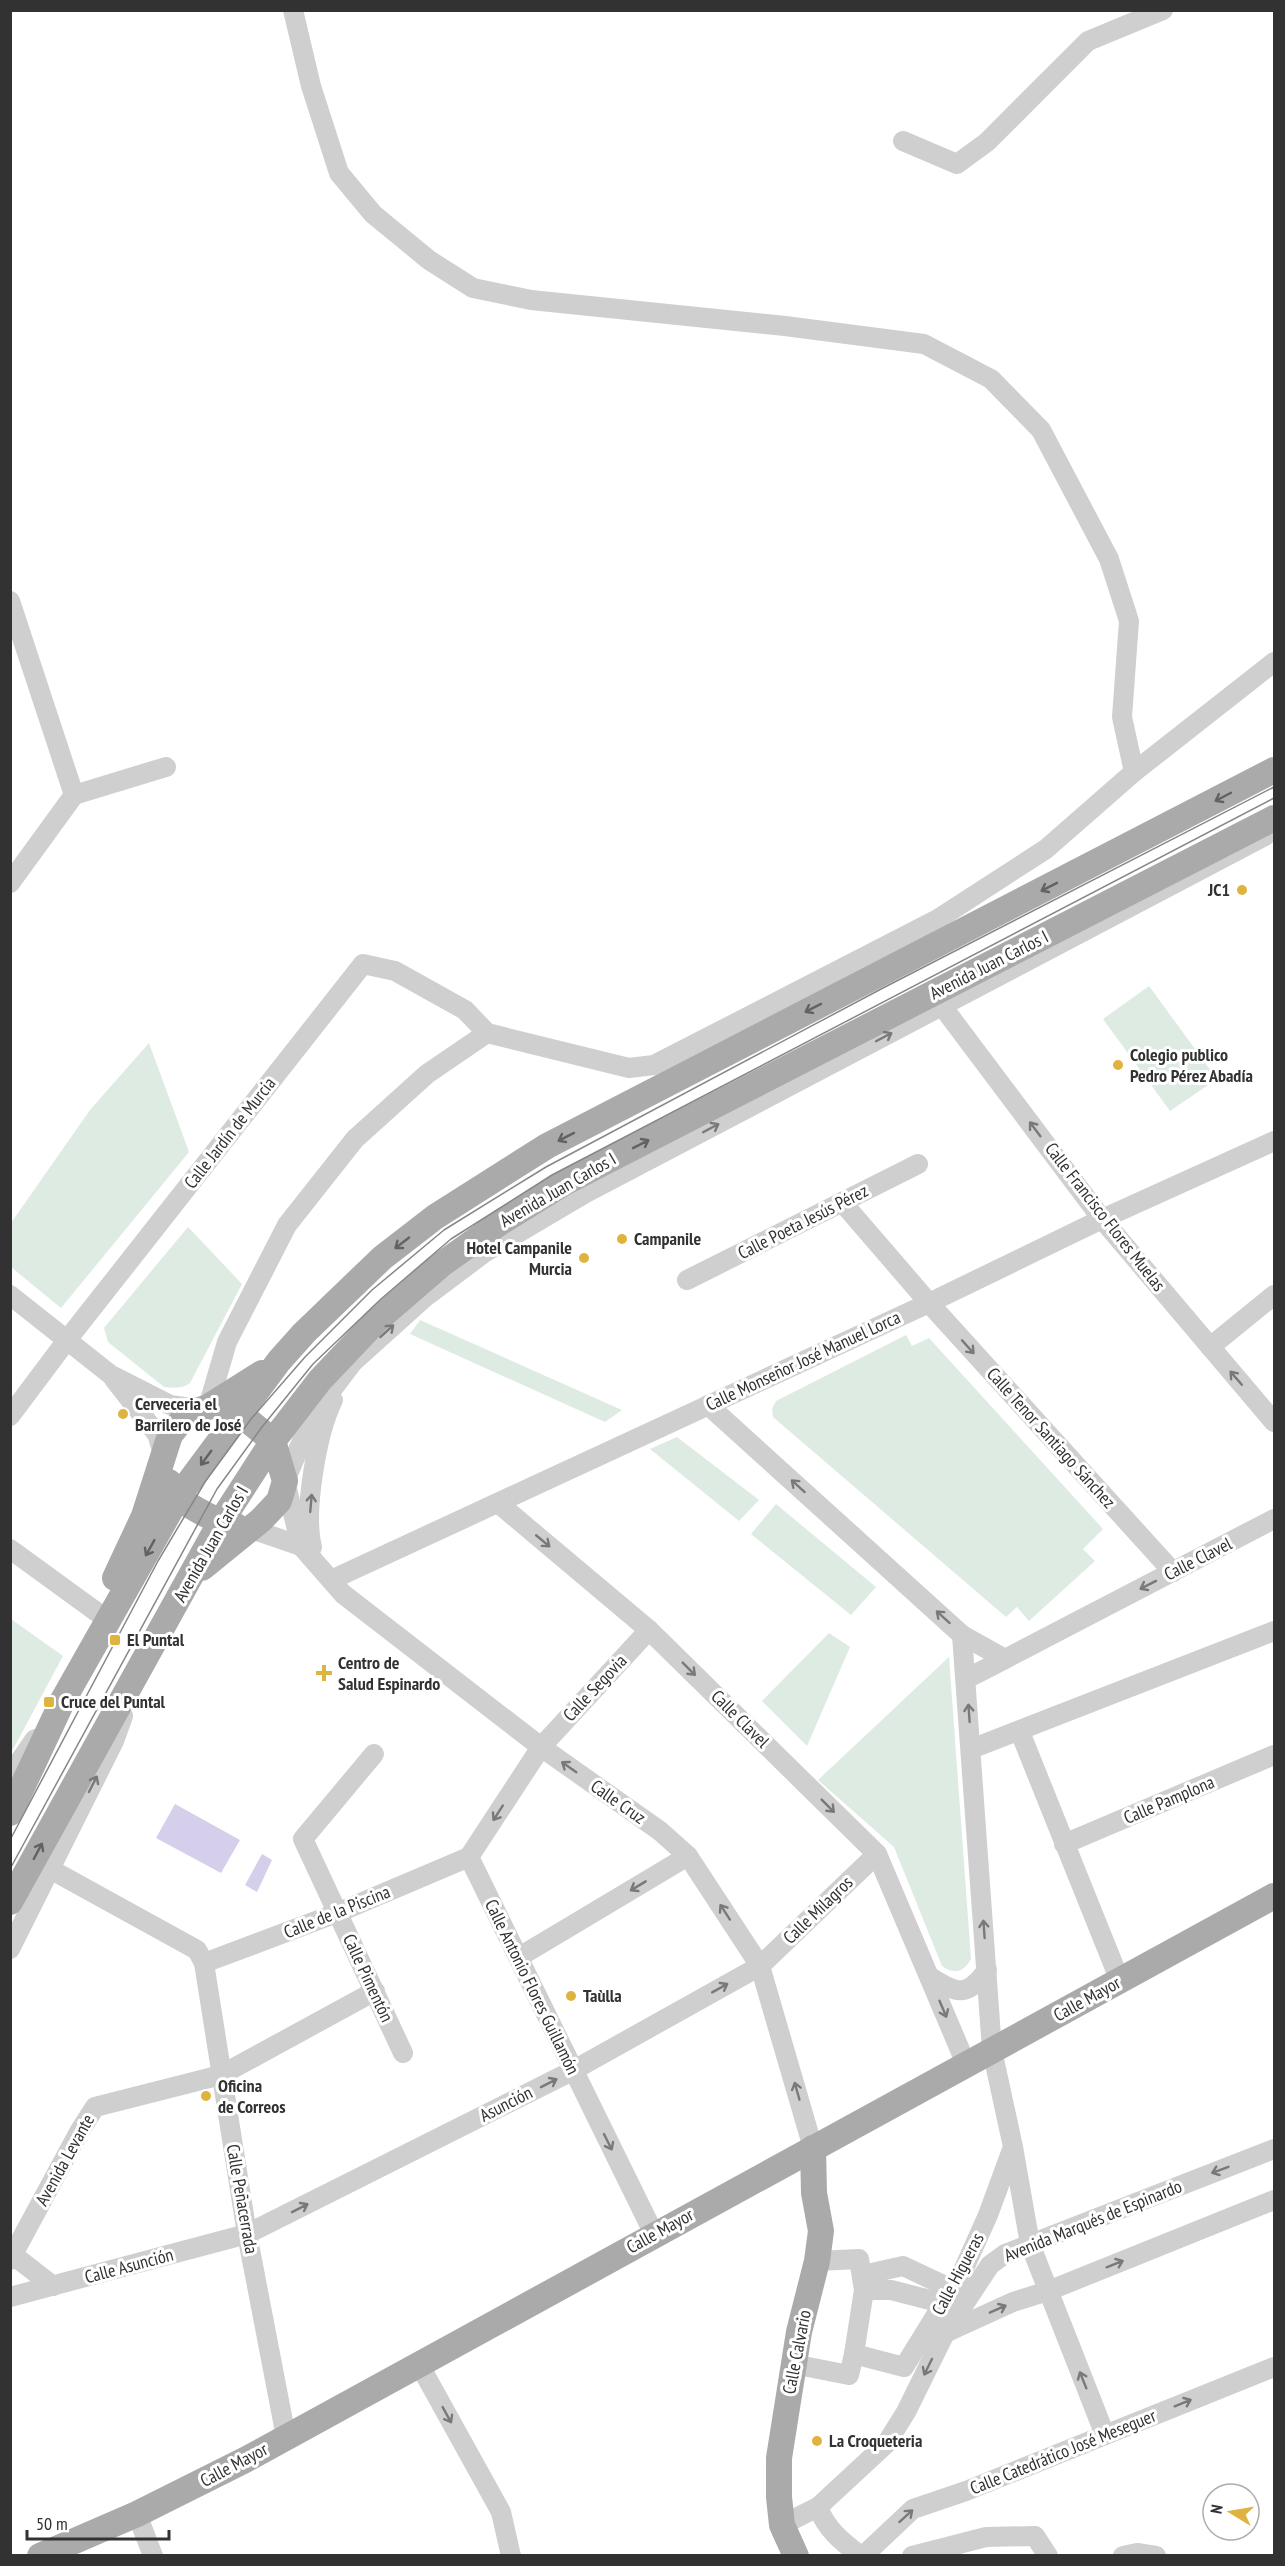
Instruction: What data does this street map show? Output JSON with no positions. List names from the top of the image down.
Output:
{
  "streets": {
    "main road": ["Avenida Juan Carlos I", "Calle Mayor", "Calle Calvario"],
    "street": [
      "Calle Jardín de Murcia",
      "Calle Francisco Flores Muelas",
      "Calle Poeta Jesús Pérez",
      "Calle Monseñor José Manuel Lorca",
      "Calle Tenor Santiago Sánchez",
      "Calle Clavel",
      "Calle Segovia",
      "Calle Pamplona",
      "Calle Cruz",
      "Calle Milagros",
      "Calle de la Piscina",
      "Calle Pimentón",
      "Calle Antonio Flores Guillamón",
      "Asunción",
      "Avenida Levante",
      "Calle Peñacerrada",
      "Avenida Marqués de Espinardo",
      "Calle Asunción",
      "Calle Higueras",
      "Calle Catedrático José Meseguer"
    ]
  },
  "crossings": [
    ["Calle Francisco Flores Muelas", "Calle Monseñor José Manuel Lorca"],
    ["Calle Poeta Jesús Pérez", "Calle Tenor Santiago Sánchez"],
    ["Calle Monseñor José Manuel Lorca", "Calle Tenor Santiago Sánchez"],
    ["Calle Monseñor José Manuel Lorca", "Calle Clavel"],
    ["Calle Monseñor José Manuel Lorca", "Calle Cruz"],
    ["Calle Tenor Santiago Sánchez", "Calle Clavel"],
    ["Calle Clavel", "Calle Segovia"],
    ["Calle Clavel", "Calle Milagros"],
    ["Calle Clavel", "Calle Mayor"],
    ["Calle Segovia", "Calle Cruz"],
    ["Calle Cruz", "Calle Milagros"],
    ["Calle Cruz", "Calle Mayor"],
    ["Calle Cruz", "Asunción"],
    ["Calle Cruz", "Calle Calvario"],
    ["Calle Milagros", "Asunción"],
    ["Calle de la Piscina", "Calle Pimentón"],
    ["Calle de la Piscina", "Calle Antonio Flores Guillamón"],
    ["Calle de la Piscina", "Calle Peñacerrada"],
    ["Calle Pimentón", "Avenida Levante"],
    ["Calle Antonio Flores Guillamón", "Calle Mayor"],
    ["Calle Antonio Flores Guillamón", "Asunción"],
    ["Calle Mayor", "Calle Peñacerrada"],
    ["Calle Mayor", "Calle Calvario"],
    ["Asunción", "Calle Peñacerrada"],
    ["Asunción", "Calle Asunción"],
    ["Avenida Levante", "Calle Peñacerrada"],
    ["Calle Peñacerrada", "Calle Asunción"],
    ["Avenida Marqués de Espinardo", "Calle Calvario"]
  ],
  "one_way": [
    "Calle Francisco Flores Muelas",
    "Calle Tenor Santiago Sánchez",
    "Calle Cruz",
    "Calle Antonio Flores Guillamón"
  ],
  "places": {
    "other": [
      "JC1",
      "Colegio publico Pedro Pérez Abadía",
      "Campanile",
      "Hotel Campanile Murcia",
      "Cerveceria el Barrilero de José",
      "Taùlla",
      "Oficina de Correos",
      "La Croqueteria"
    ],
    "transit": ["El Puntal", "Cruce del Puntal"],
    "health": ["Centro de Salud Espinardo"]
  },
  "scale_bar": "50 m",
  "north": "left"
}
